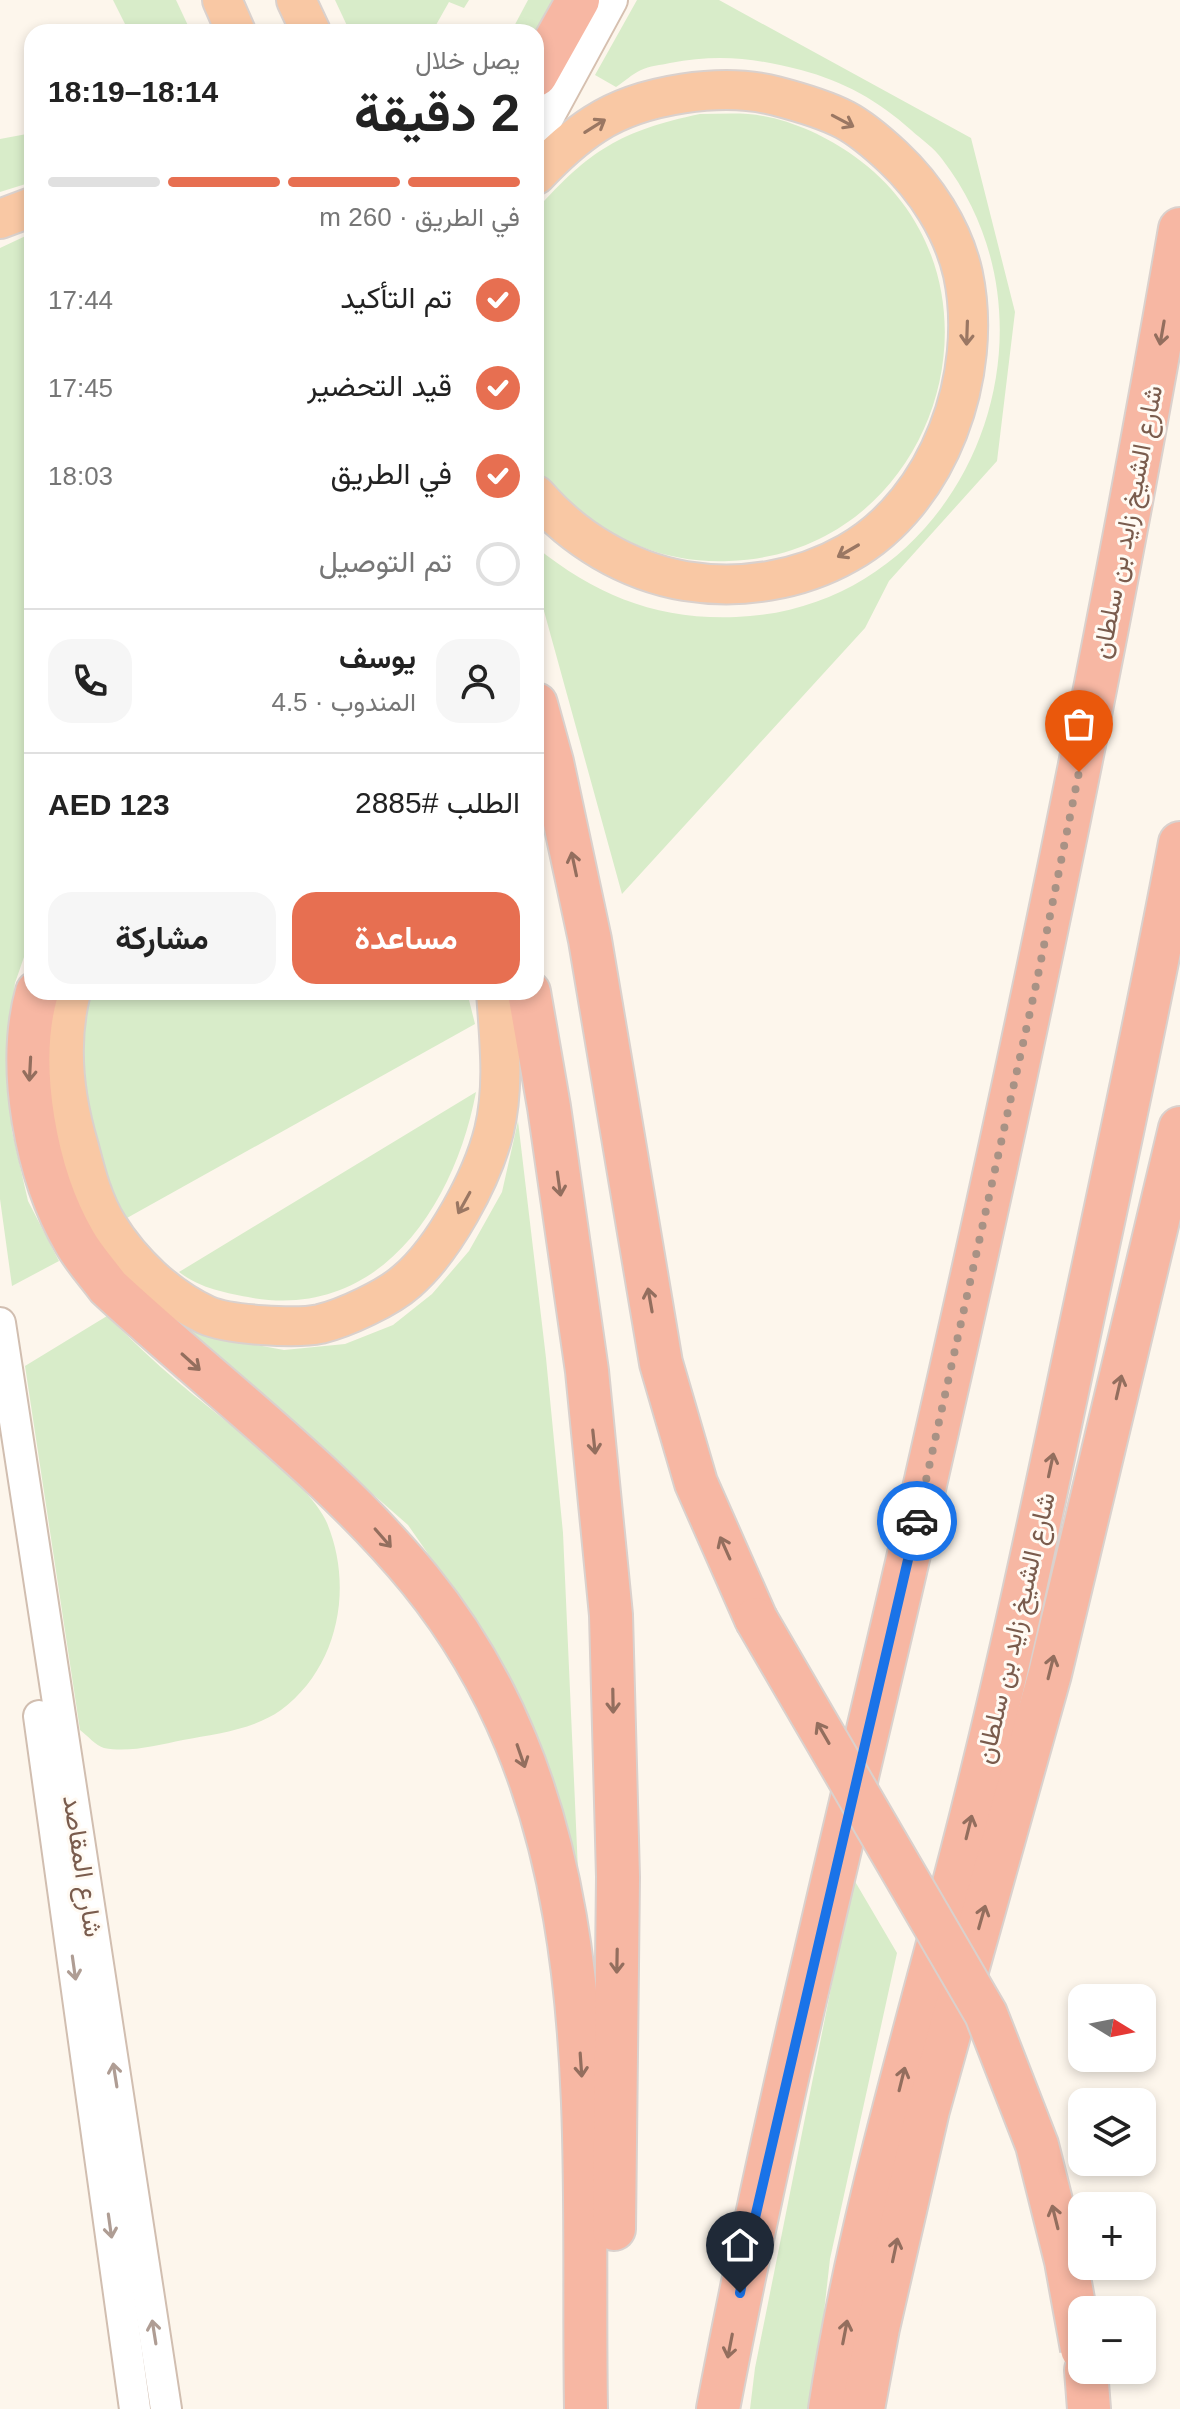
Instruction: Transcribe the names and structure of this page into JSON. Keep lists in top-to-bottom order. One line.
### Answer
{"streets":{"highway":["شارع الشيخ زايد بن سلطان"],"street":["شارع المقاصد"]},"north":"right","page":{"heading":["2 دقيقة","يصل خلال","18:14–18:19"],"panel":["يوسف","المندوب · 4.5","الطلب #2885","AED 123"],"bar":"في الطريق · 260 m","list":[["تم التأكيد","17:44"],["قيد التحضير","17:45"],["في الطريق","18:03"],"تم التوصيل"],"buttons":["مساعدة","مشاركة"],"map_buttons":["+","−"]}}
